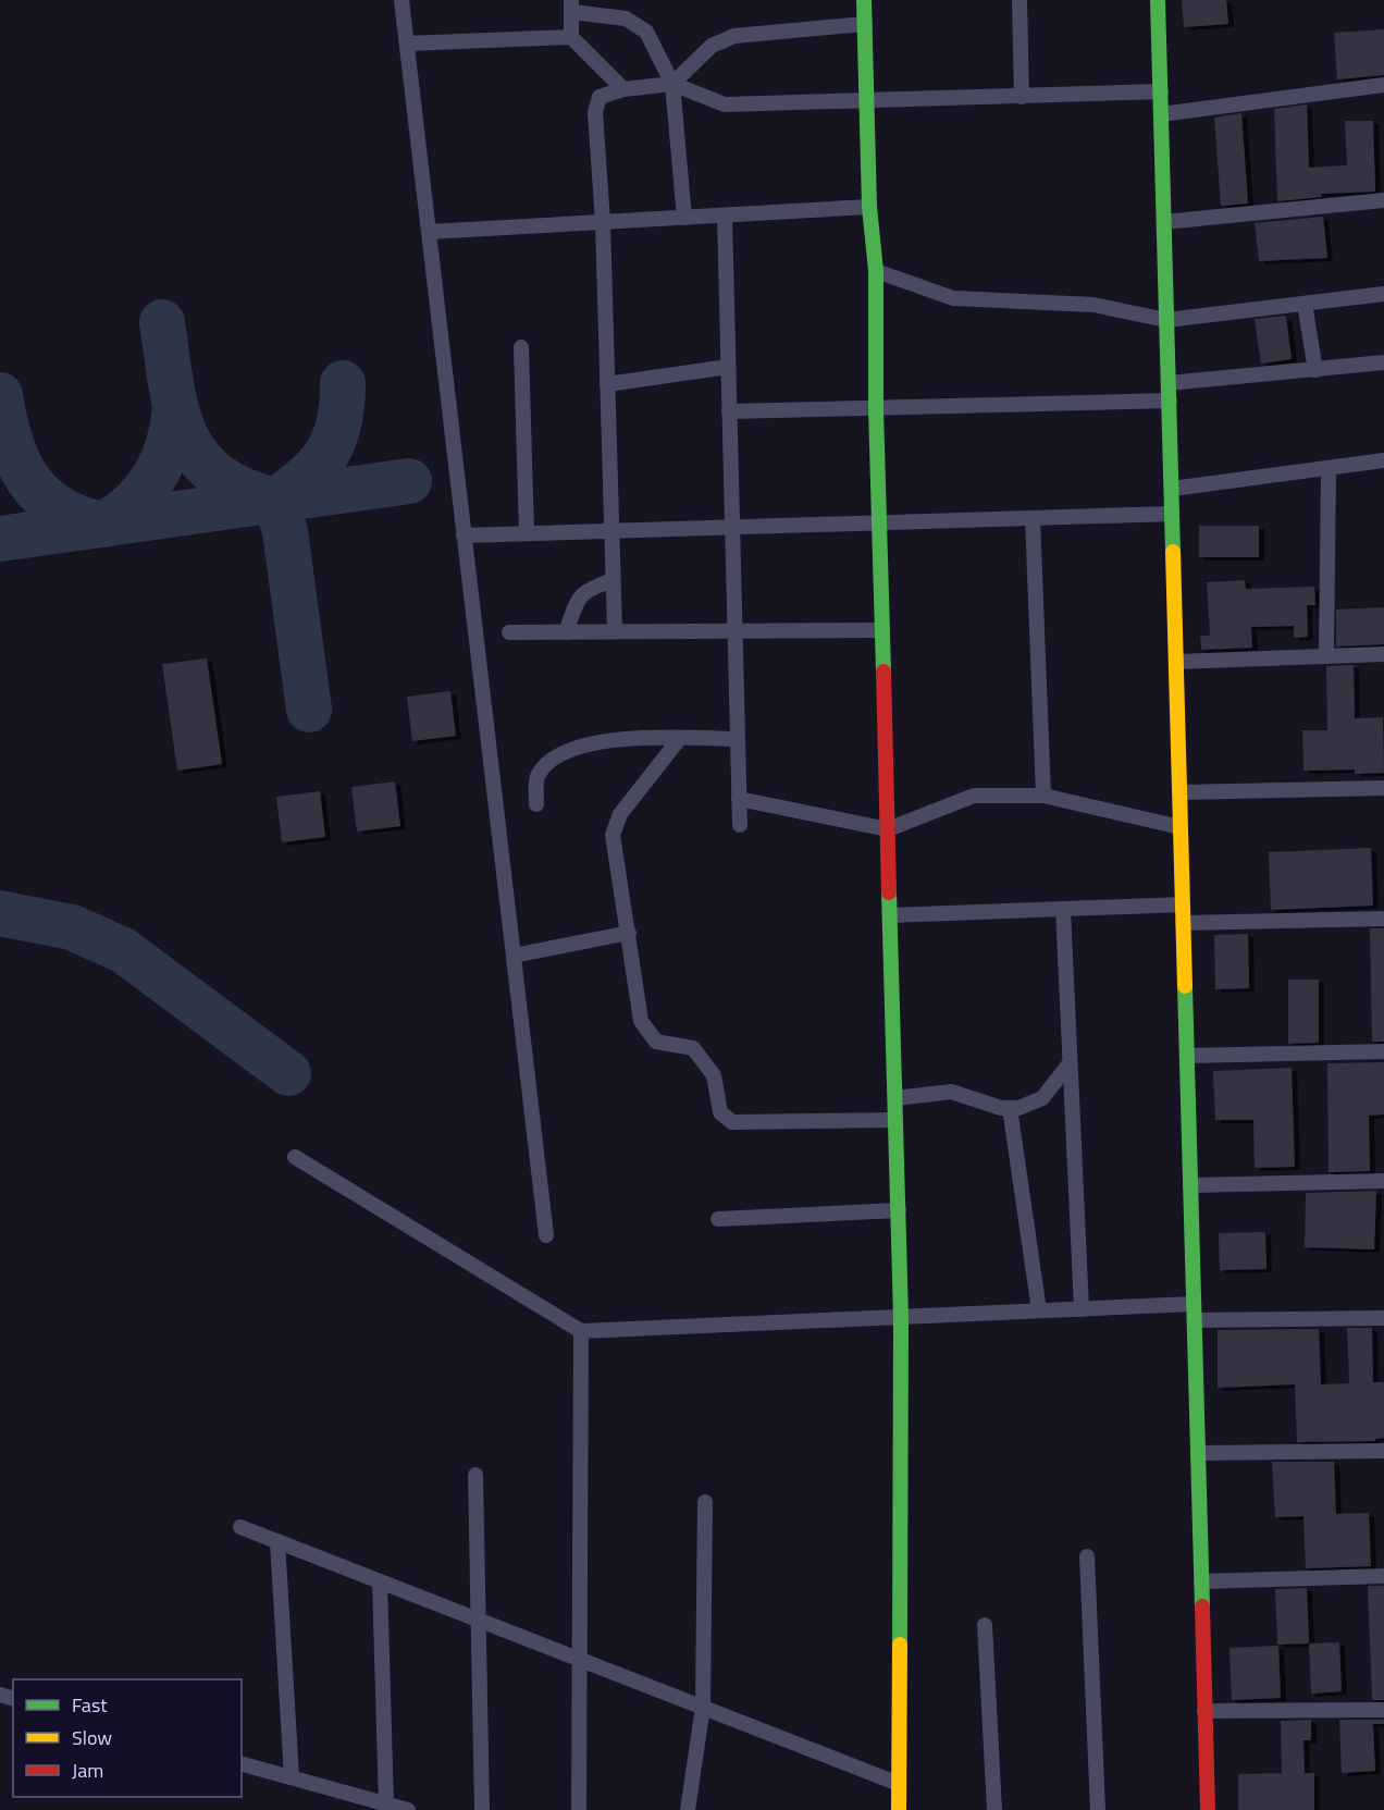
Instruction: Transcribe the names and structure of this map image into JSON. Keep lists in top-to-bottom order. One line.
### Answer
{"legend":["Fast","Slow","Jam"]}
